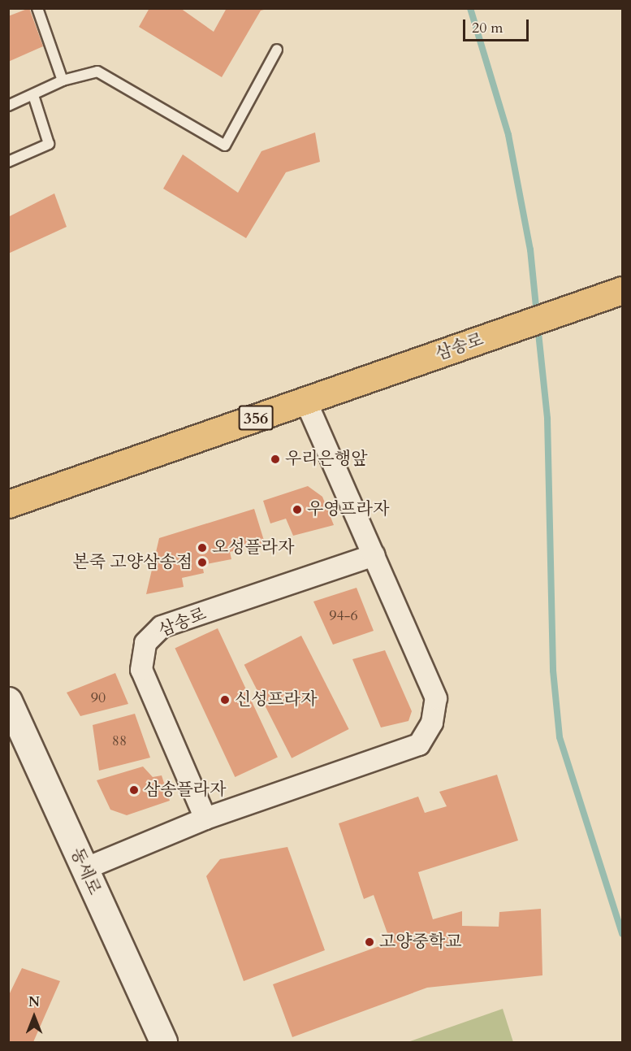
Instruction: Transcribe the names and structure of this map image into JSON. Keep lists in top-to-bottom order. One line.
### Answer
{"streets":{"main road":["삼송로","356","동세로"]},"places":["우리은행앞","우영프라자","오성플라자","본죽 고양삼송점","신성프라자","삼송플라자","고양중학교"],"house_numbers":["94-6","90","88"],"scale_bar":"20 m","north":"top"}
